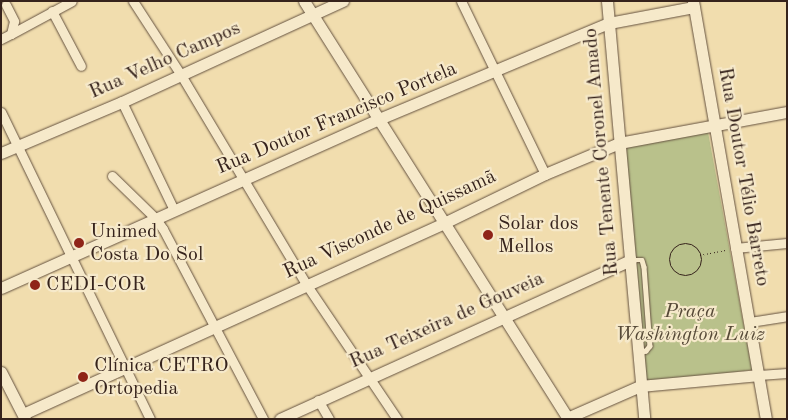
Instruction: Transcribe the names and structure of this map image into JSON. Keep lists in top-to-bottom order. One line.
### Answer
{"streets":{"street":["Rua Velho Campos","Rua Doutor Francisco Portela","Rua Tenente Coronel Amado","Rua Doutor Télio Barreto","Rua Visconde de Quissamã","Rua Teixeira de Gouveia"]},"crossings":[["Rua Doutor Francisco Portela","Rua Tenente Coronel Amado"],["Rua Doutor Francisco Portela","Rua Doutor Télio Barreto"],["Rua Tenente Coronel Amado","Rua Visconde de Quissamã"],["Rua Tenente Coronel Amado","Rua Teixeira de Gouveia"],["Rua Doutor Télio Barreto","Rua Visconde de Quissamã"]],"parks":["Praça Washington Luiz"],"places":["Solar dos Mellos","Unimed Costa Do Sol","CEDI-COR","Clínica CETRO Ortopedia"]}
